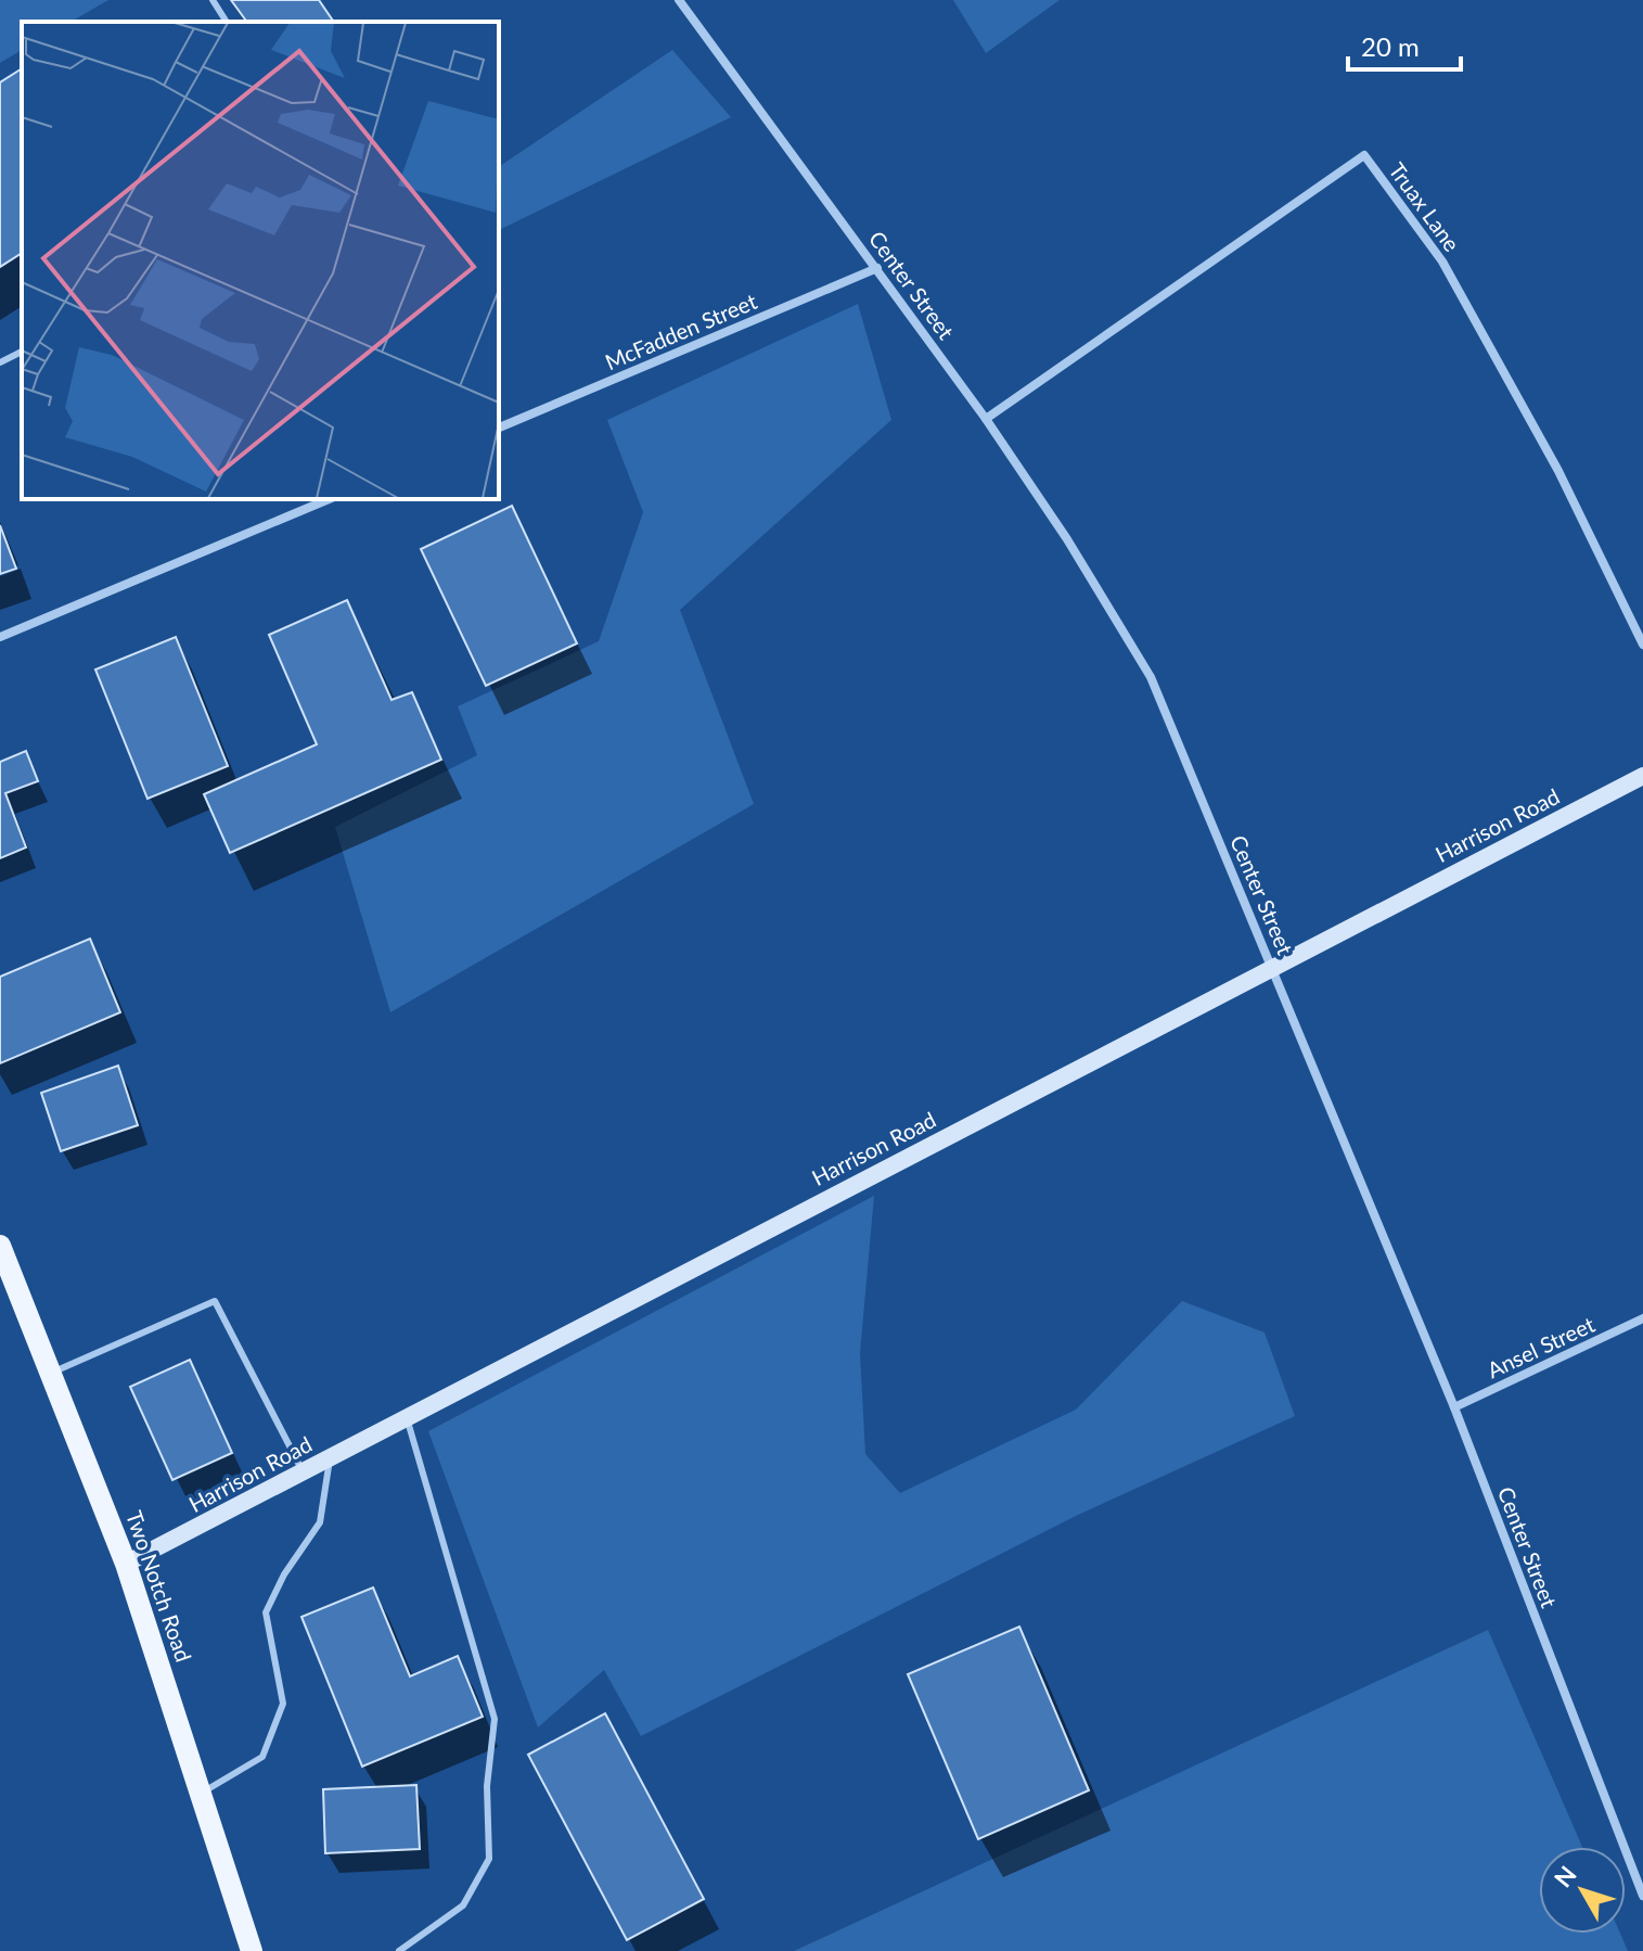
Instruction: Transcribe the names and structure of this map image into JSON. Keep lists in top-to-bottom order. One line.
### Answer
{"streets":{"main road":["Two Notch Road"],"street":["Truax Lane","Center Street","McFadden Street","Harrison Road","Ansel Street"]},"crossings":[["Truax Lane","Center Street"],["Center Street","McFadden Street"],["Center Street","Harrison Road"],["Center Street","Ansel Street"],["Harrison Road","Two Notch Road"]],"scale_bar":"20 m","north":"top left"}
